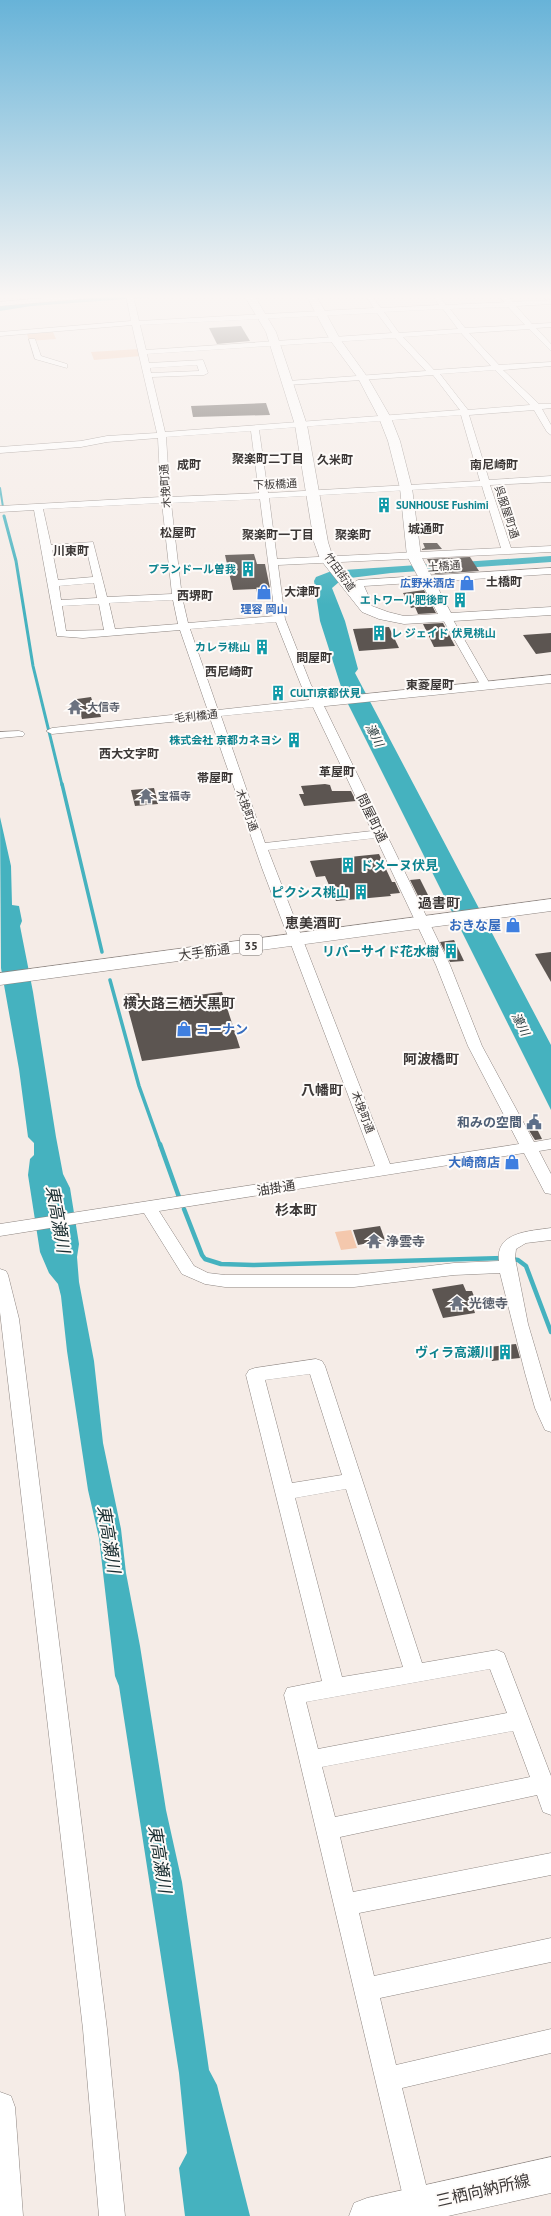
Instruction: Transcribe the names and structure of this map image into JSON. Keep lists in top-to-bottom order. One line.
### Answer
{"streets":{"main road":["竹田街道","35","大手筋通","三栖向納所線"],"street":["下板橋通","木挽町通","呉服屋町通","土橋通","毛利橋通","問屋町通","油掛通"]},"crossings":[["下板橋通","木挽町通"],["下板橋通","呉服屋町通"],["下板橋通","竹田街道"],["下板橋通","問屋町通"],["木挽町通","毛利橋通"],["木挽町通","大手筋通"],["木挽町通","油掛通"],["土橋通","竹田街道"],["毛利橋通","問屋町通"],["問屋町通","大手筋通"],["問屋町通","油掛通"]],"districts":["聚楽町二丁目","久米町","成町","南尼崎町","城通町","松屋町","聚楽町一丁目","聚楽町","川東町","土橋町","大津町","西堺町","問屋町","西尼崎町","東菱屋町","西大文字町","革屋町","帯屋町","過書町","恵美酒町","横大路三栖大黒町","阿波橋町","八幡町","杉本町"],"water":["濠川","東高瀬川"],"places":{"building":["SUNHOUSE Fushimi","プランドール曽我","エトワール肥後町","レ ジェイド 伏見桃山","カレラ桃山","CULTI京都伏見","株式会社 京都カネヨシ","ドメーヌ伏見","ピクシス桃山","リバーサイド花水樹","ヴィラ高瀬川"],"shop":["広野米酒店","理容 岡山","おきな屋","コーナン","大崎商店"],"temple":["大信寺","宝福寺","浄雲寺","光徳寺"],"public building":["和みの空間"]}}
